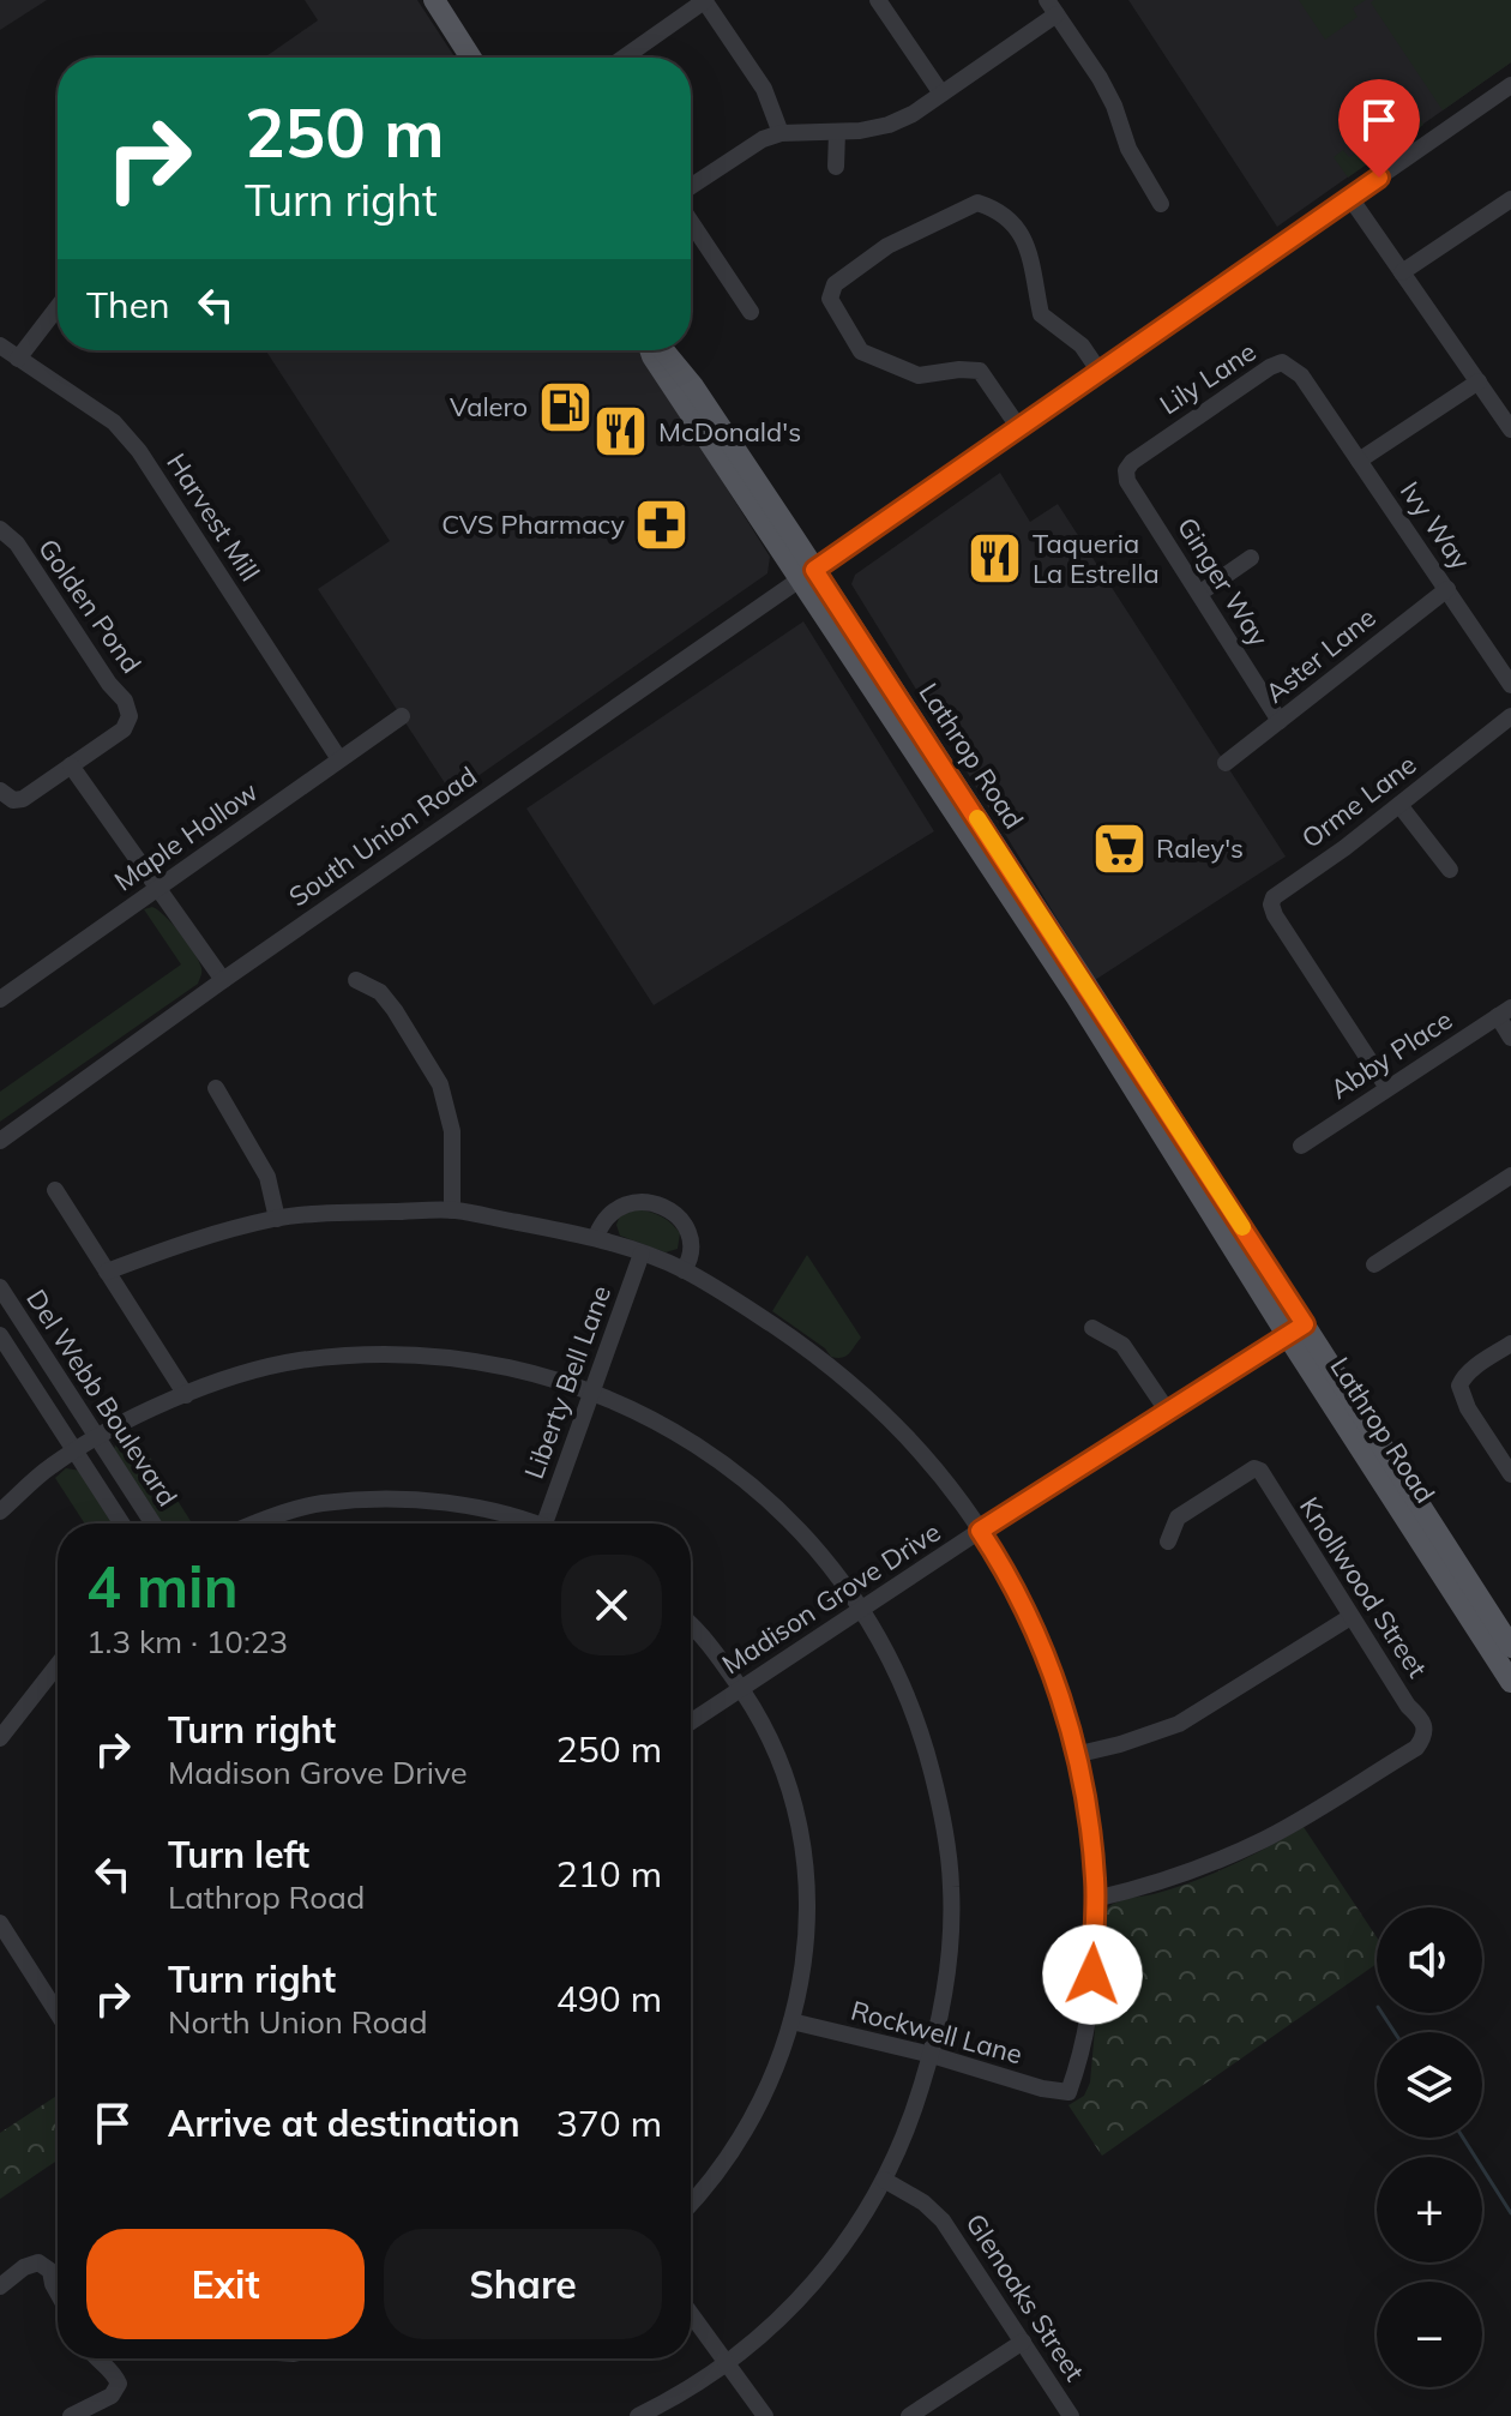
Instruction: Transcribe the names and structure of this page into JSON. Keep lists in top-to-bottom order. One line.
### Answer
{"streets":{"main road":["Lathrop Road"],"street":["Lily Lane","Harvest Mill","Ivy Way","Ginger Way","Golden Pond","Aster Lane","Orme Lane","Maple Hollow","South Union Road","Abby Place","Liberty Bell Lane","Del Webb Boulevard","Knollwood Street","Madison Grove Drive","Rockwell Lane","Glenoaks Street"]},"crossings":[["Lily Lane","Ivy Way"],["Lily Lane","Ginger Way"],["Harvest Mill","Maple Hollow"],["Ivy Way","Aster Lane"],["Ginger Way","Aster Lane"],["Lathrop Road","South Union Road"],["Lathrop Road","Madison Grove Drive"],["Orme Lane","Abby Place"],["Knollwood Street","Rockwell Lane"]],"places":{"fuel station":["Valero"],"restaurant":["McDonald's","Taqueria La Estrella"],"pharmacy":["CVS Pharmacy"],"supermarket":["Raley's"]},"page":{"turn":["250 m","Turn right"],"then":"Then","heading":["4 min","1.3 km · 10:23"],"list":[{"name":"Turn right","note":"Madison Grove Drive","value":"250 m"},{"name":"Turn left","note":"Lathrop Road","value":"210 m"},{"name":"Turn right","note":"North Union Road","value":"490 m"},{"name":"Arrive at destination","value":"370 m"}],"map_buttons":["+","−"],"buttons":["Exit","Share"]}}
